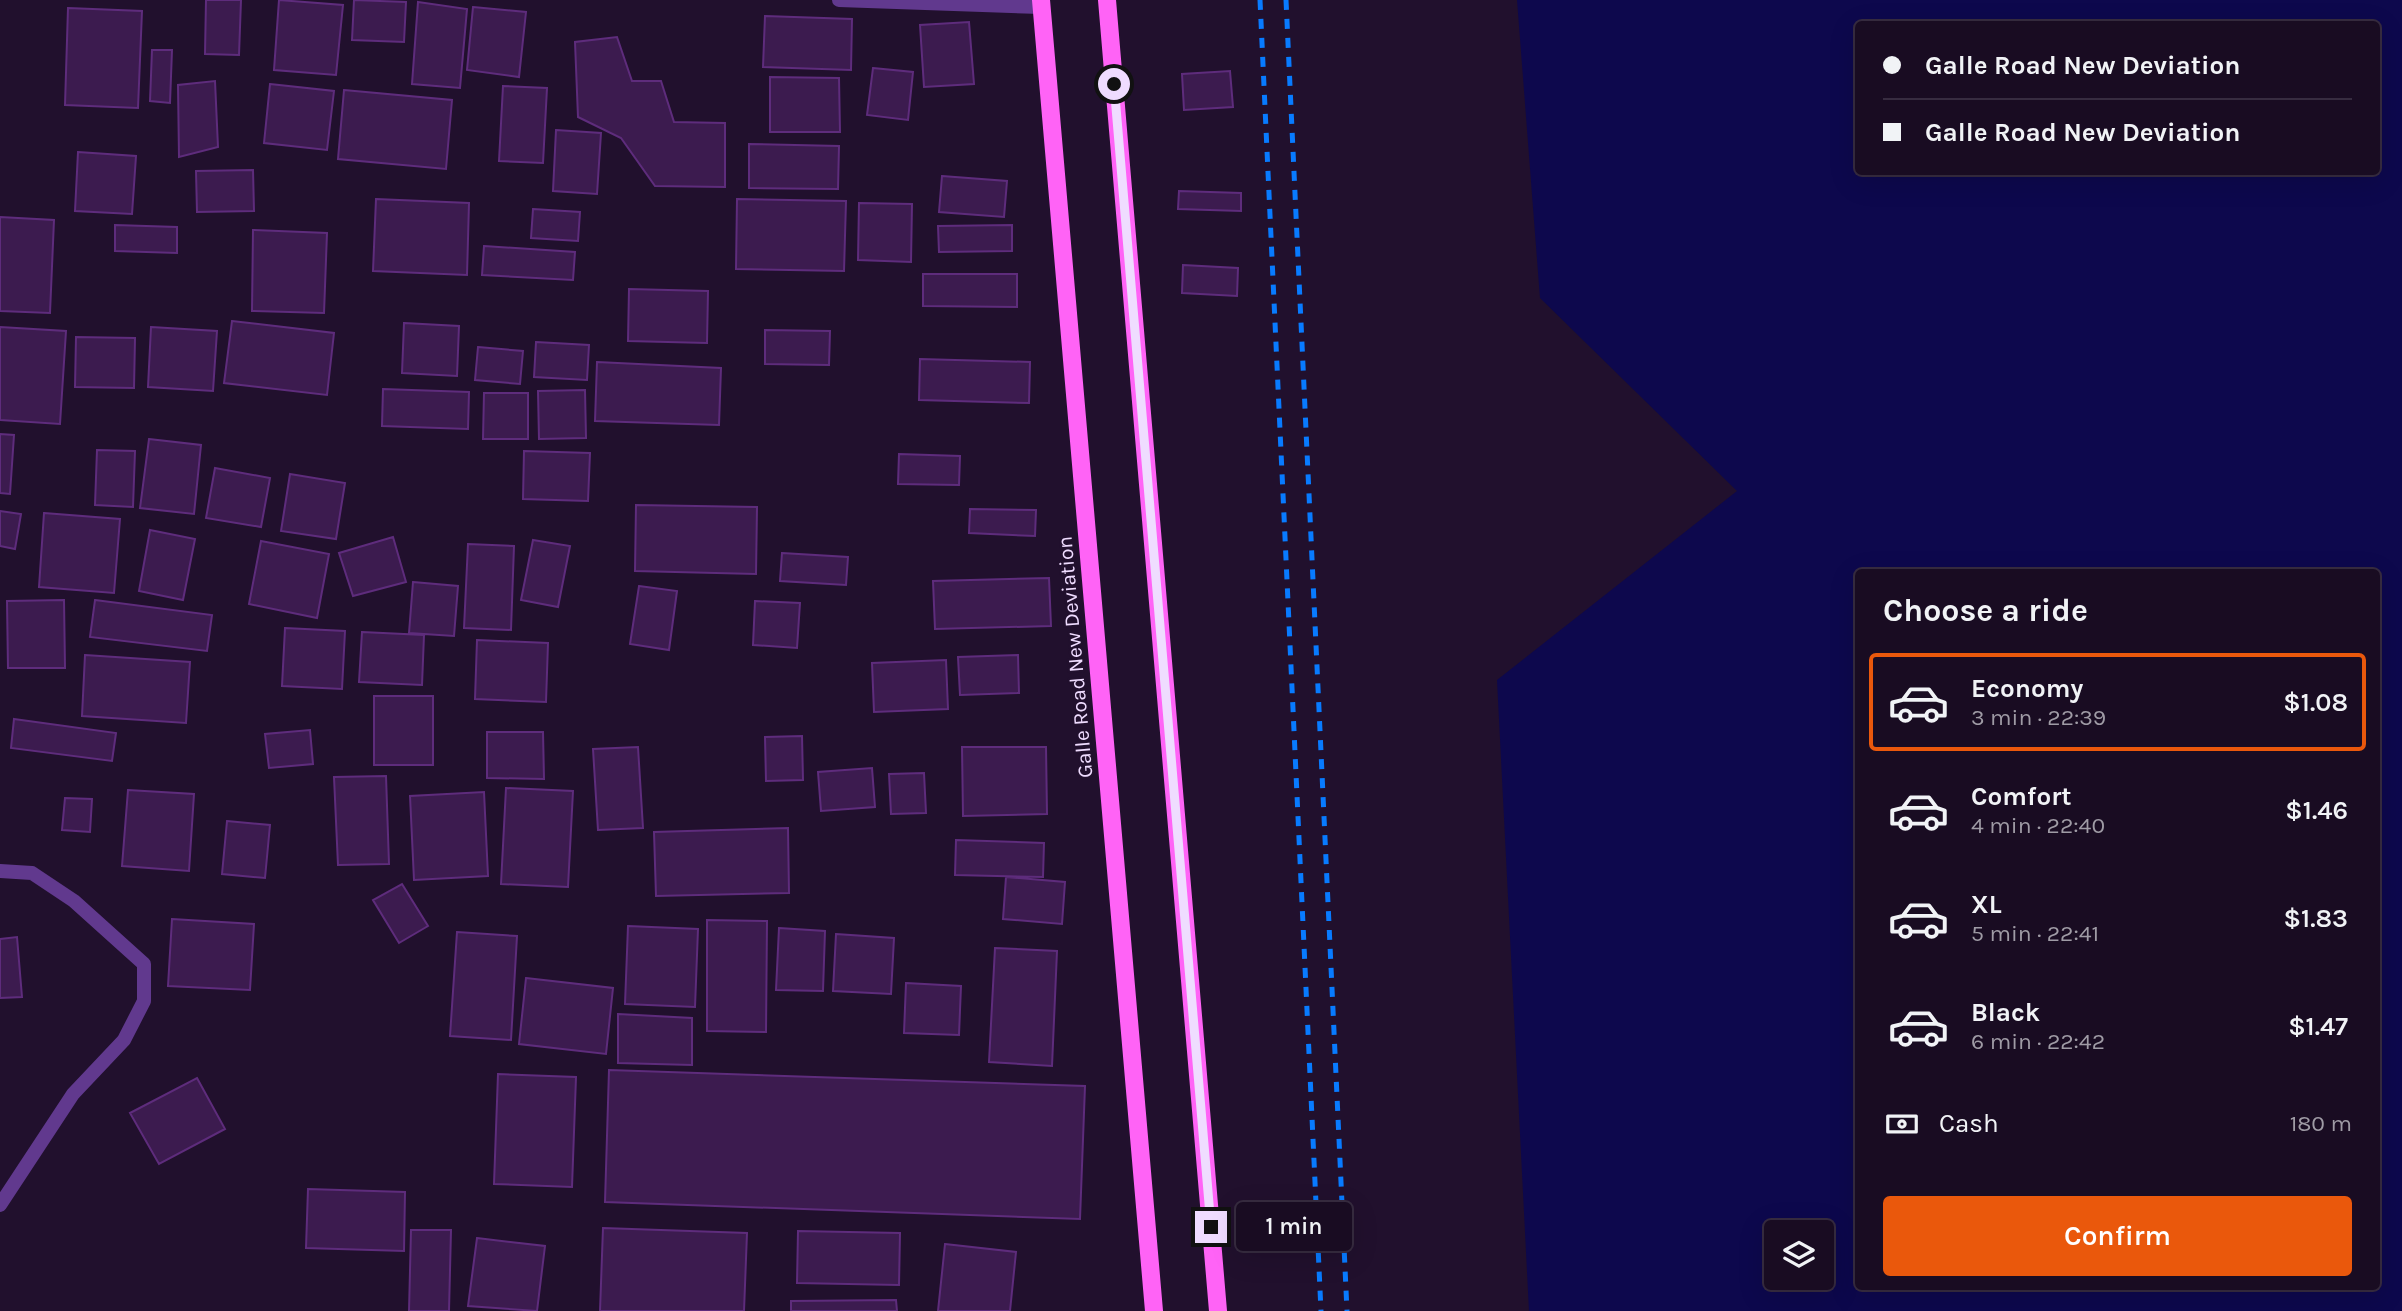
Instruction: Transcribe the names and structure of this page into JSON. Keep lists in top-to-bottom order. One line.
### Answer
{"streets":{"main road":["Galle Road New Deviation"]},"page":{"banner":["Galle Road New Deviation","Galle Road New Deviation"],"heading":"Choose a ride","list":[{"name":"Economy","note":"3 min · 22:39","value":"$1.08"},{"name":"Comfort","note":"4 min · 22:40","value":"$1.46"},{"name":"XL","note":"5 min · 22:41","value":"$1.83"},{"name":"Black","note":"6 min · 22:42","value":"$1.47"}],"pay":["Cash","180 m"],"buttons":"Confirm","bubble":"1 min"}}
